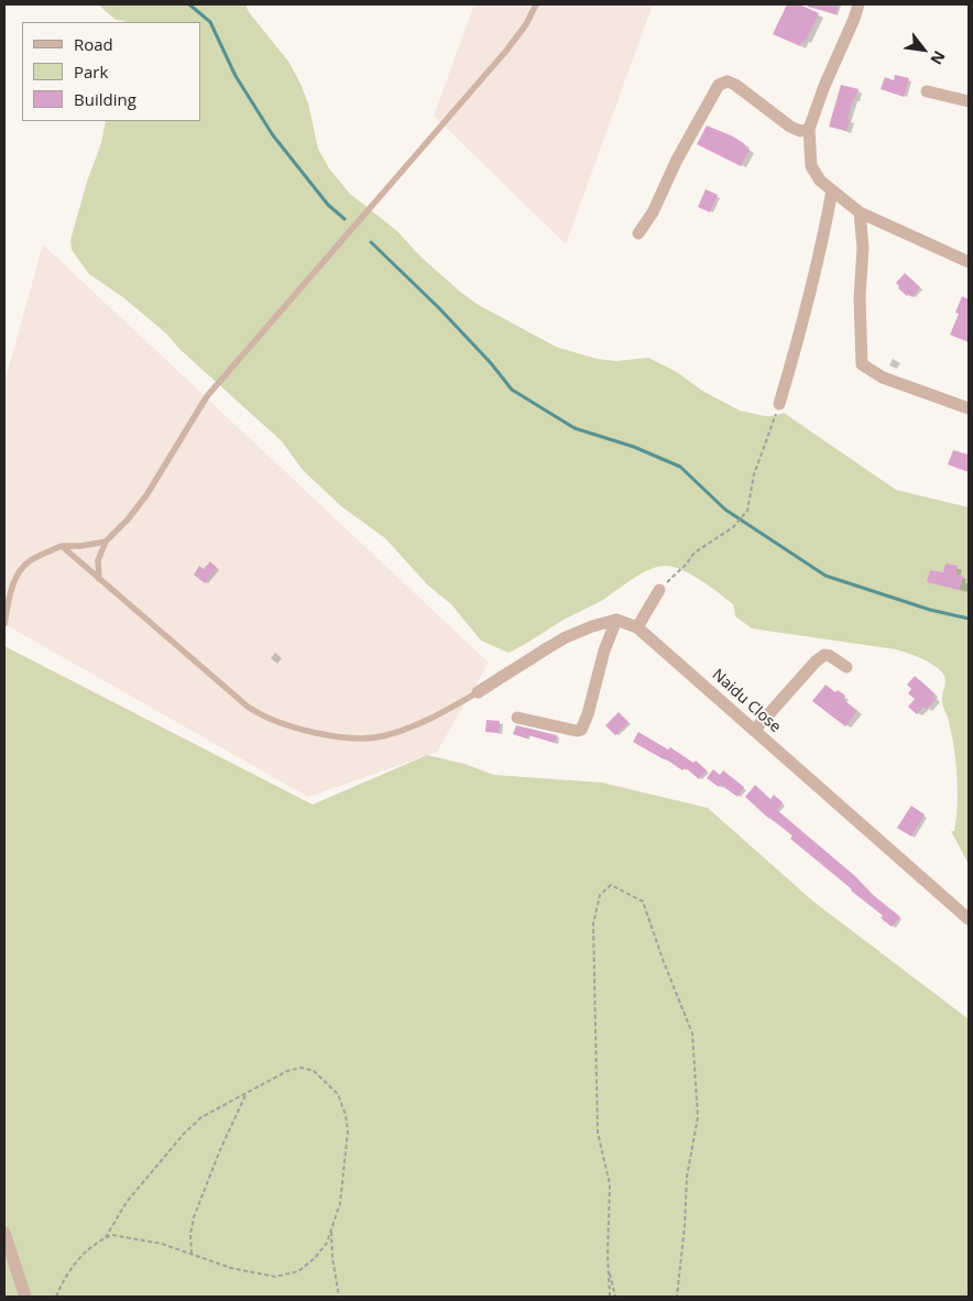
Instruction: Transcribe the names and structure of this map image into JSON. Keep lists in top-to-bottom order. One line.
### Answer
{"streets":{"street":["Naidu Close"]},"legend":["Road","Park","Building"],"north":"bottom right"}
